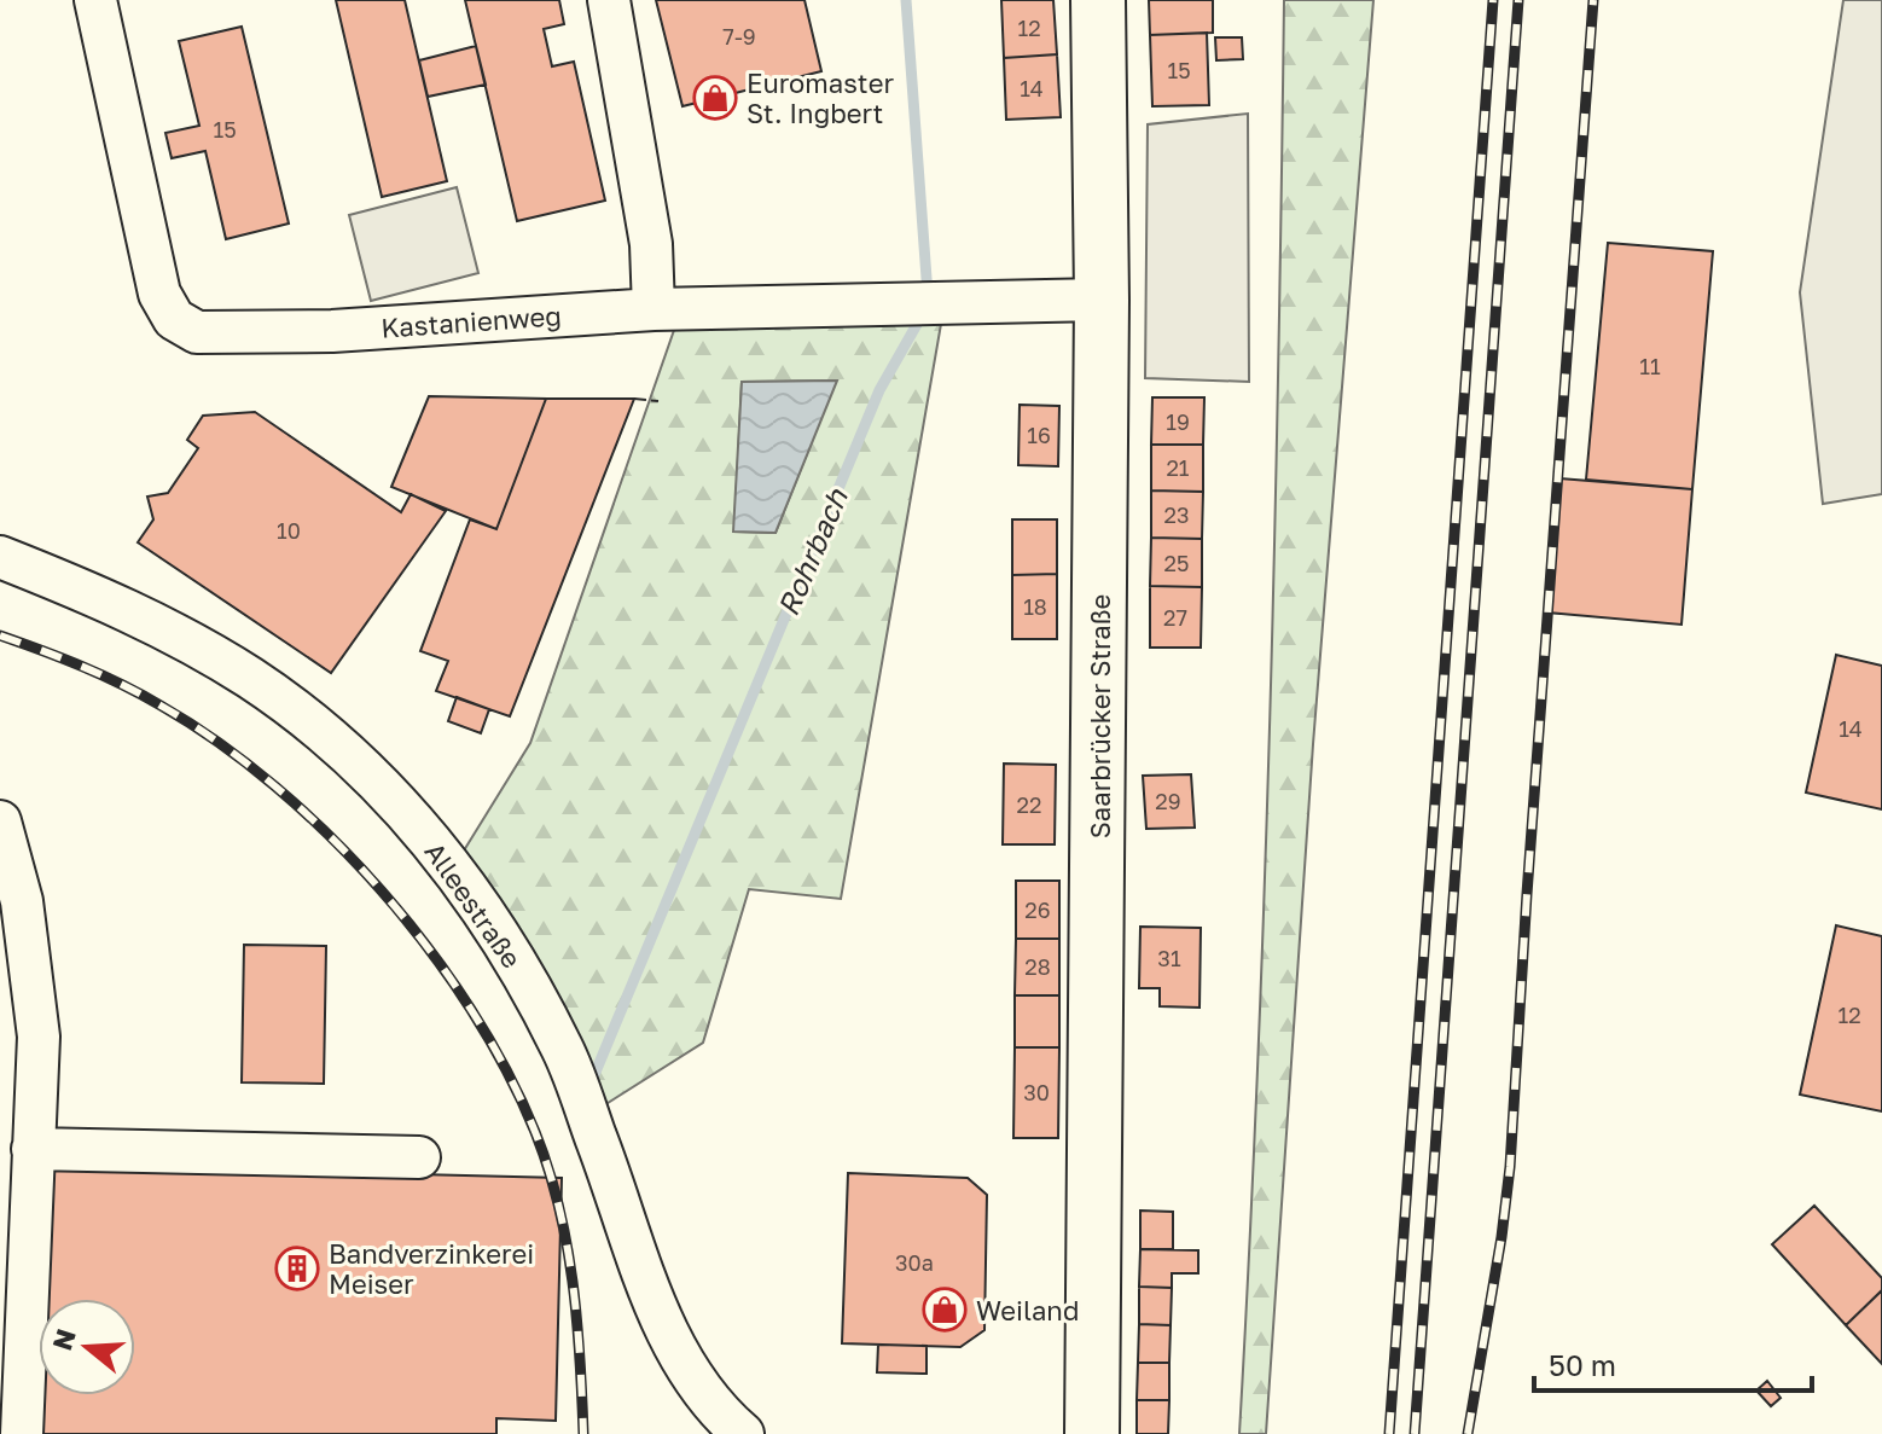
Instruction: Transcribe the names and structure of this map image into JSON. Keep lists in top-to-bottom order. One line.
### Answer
{"streets":{"main road":["Saarbrücker Straße"],"street":["Kastanienweg","Alleestraße"]},"crossings":[["Kastanienweg","Saarbrücker Straße"]],"water":["Rohrbach"],"places":{"shop":["Euromaster St. Ingbert","Weiland"],"building":["Bandverzinkerei Meiser"]},"house_numbers":["12","7-9","15","14","15","11","19","16","21","23","10","25","18","27","14","29","22","26","31","28","12","30","30a"],"scale_bar":"50 m","north":"left"}
